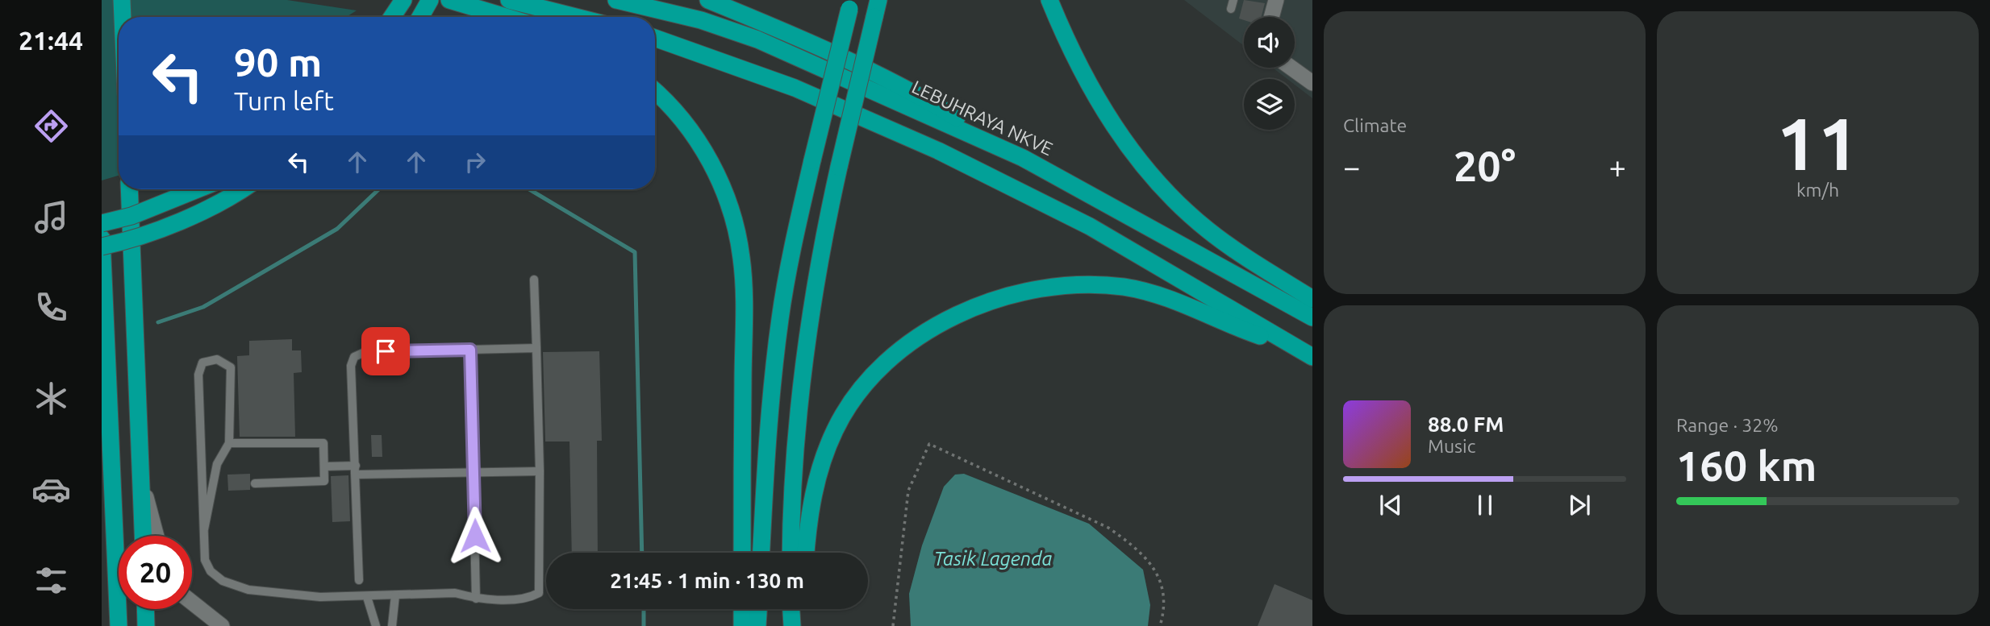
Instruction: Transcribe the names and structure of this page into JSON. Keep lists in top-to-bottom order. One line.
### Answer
{"streets":{"highway":["LEBUHRAYA NKVE"]},"water":["Tasik Lagenda"],"page":{"tabs":"21:44","tile":["Climate",["11","km/h"],["Range · 32%","160 km"]],"turn":["90 m","Turn left"],"heat":["−","20°","+"],"song":["88.0 FM","Music"],"limit":"20","trip":"21:45 · 1 min · 130 m"}}
